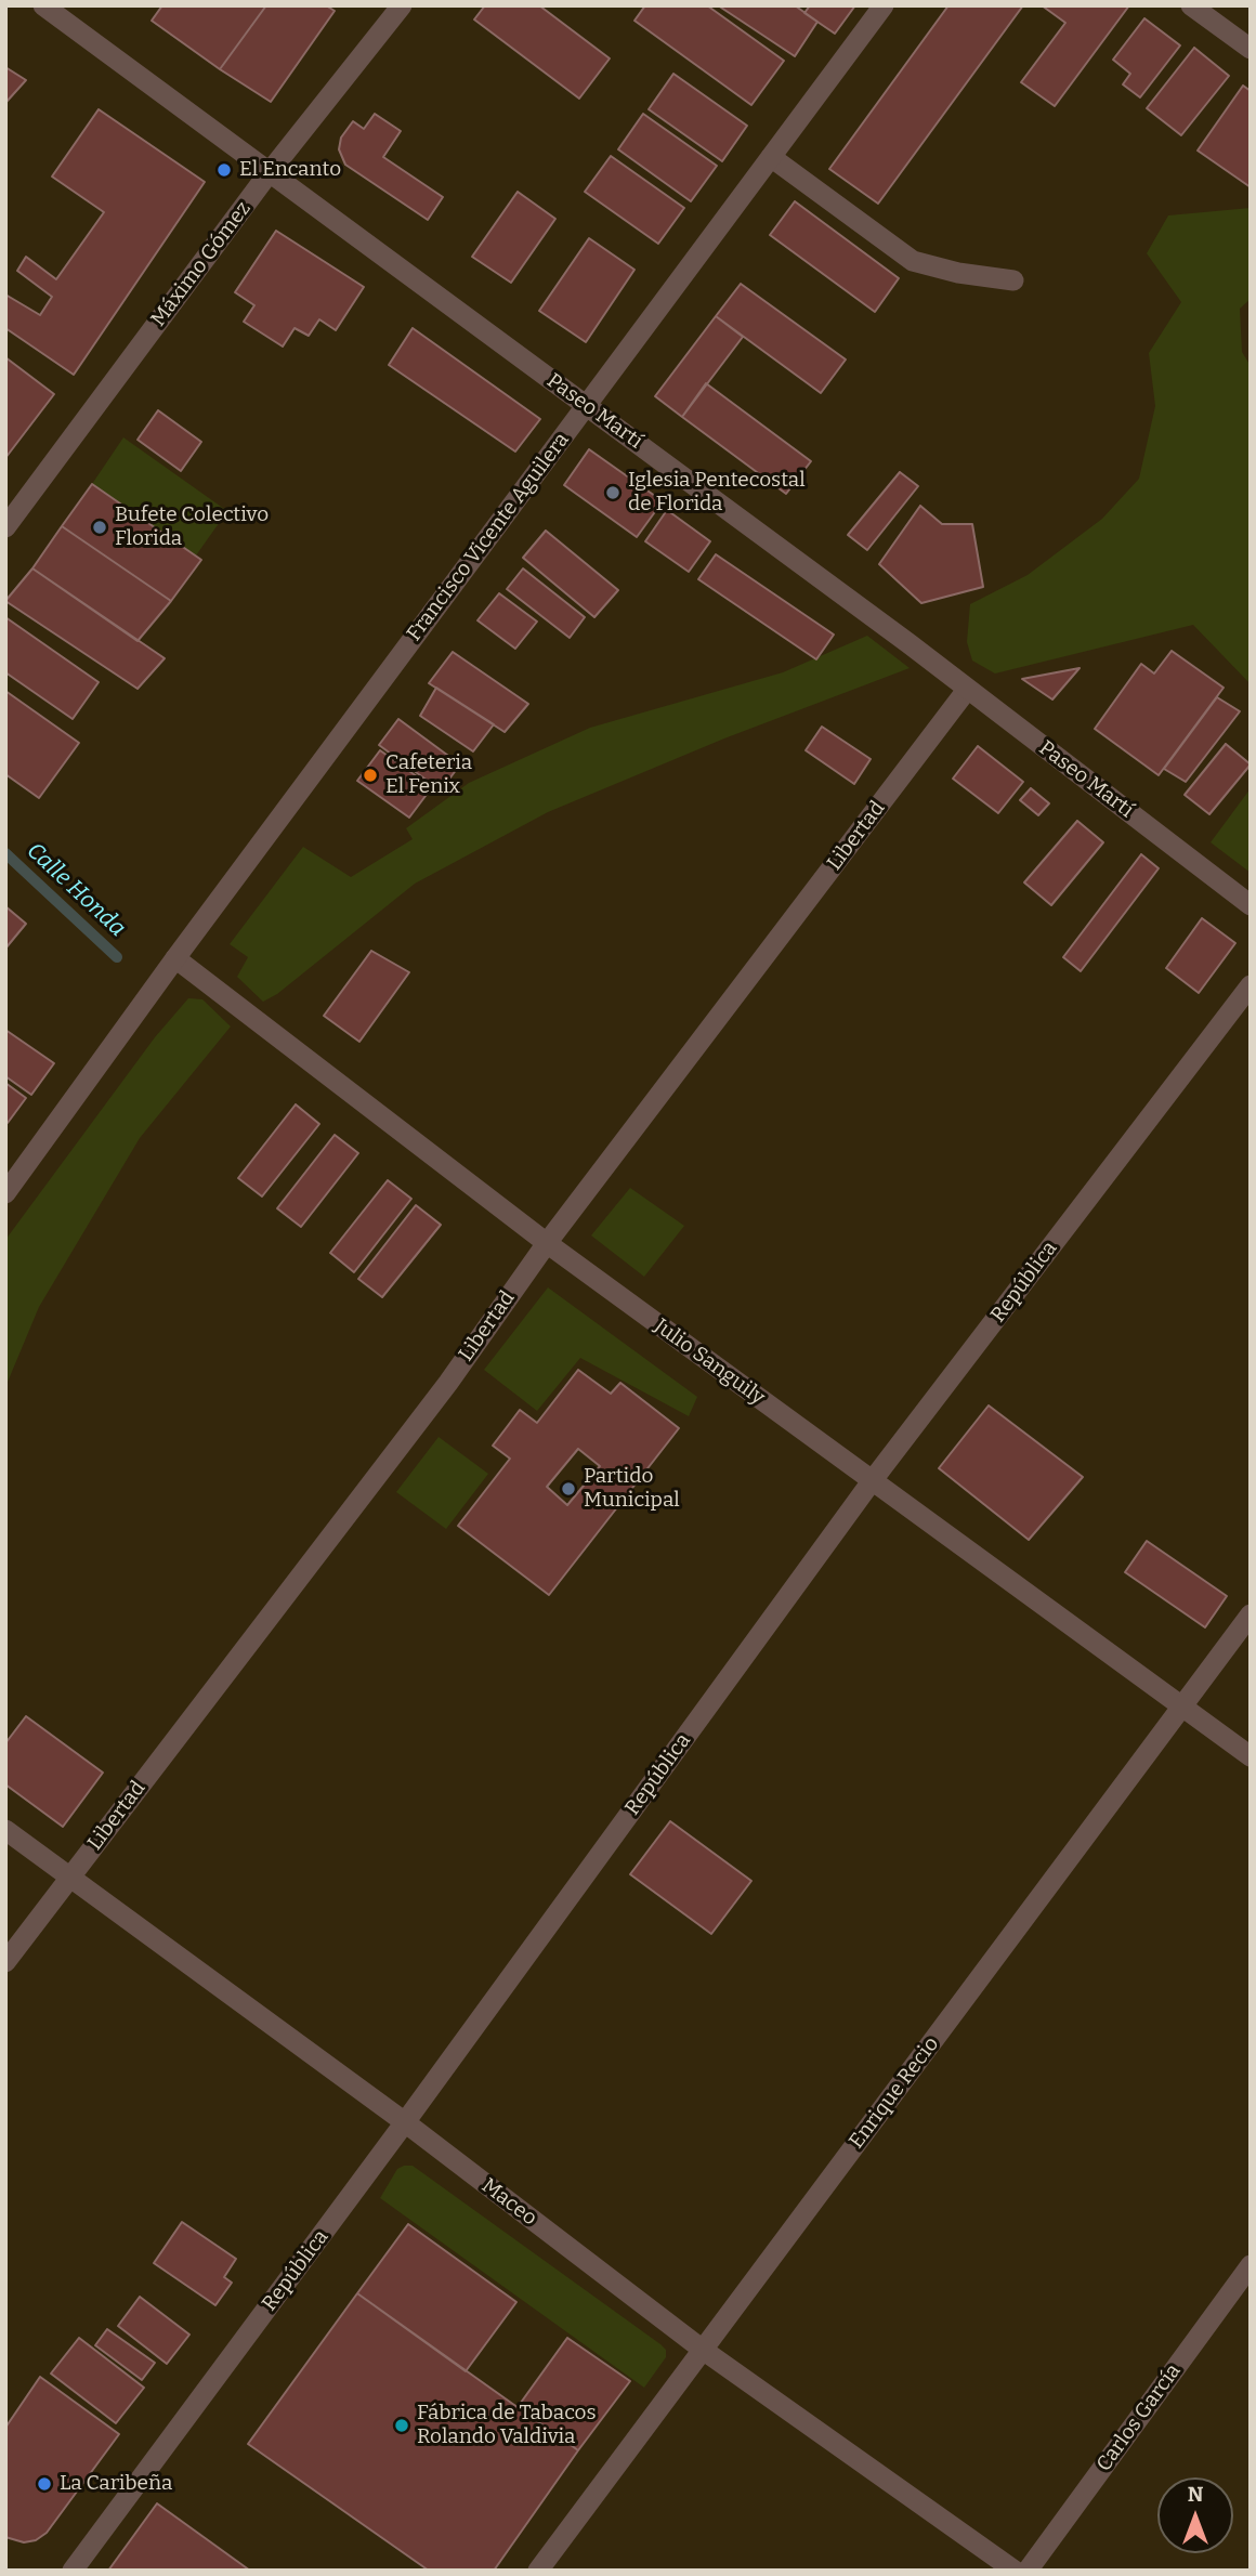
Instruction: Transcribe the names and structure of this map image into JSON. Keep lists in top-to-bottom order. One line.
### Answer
{"streets":{"street":["Máximo Gómez","Paseo Martí","Francisco Vicente Aguilera","Libertad","República","Julio Sanguily","Enrique Recio","Maceo","Carlos García"]},"crossings":[["Máximo Gómez","Paseo Martí"],["Paseo Martí","Francisco Vicente Aguilera"],["Paseo Martí","Libertad"],["Francisco Vicente Aguilera","Julio Sanguily"],["Libertad","Julio Sanguily"],["Libertad","Maceo"],["República","Julio Sanguily"],["República","Maceo"],["Julio Sanguily","Enrique Recio"],["Enrique Recio","Maceo"]],"water":["Calle Honda"],"places":["El Encanto","Iglesia Pentecostal de Florida","Bufete Colectivo Florida","Cafeteria El Fenix","Partido Municipal","Fábrica de Tabacos Rolando Valdivia","La Caribeña"],"north":"top"}
